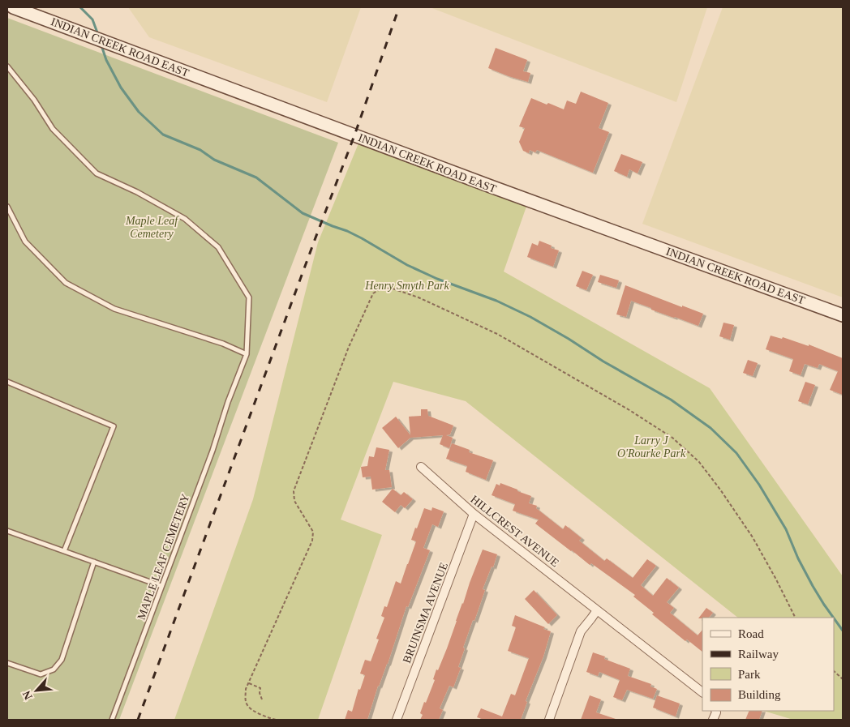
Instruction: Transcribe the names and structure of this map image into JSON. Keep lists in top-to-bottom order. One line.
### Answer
{"streets":{"main road":["INDIAN CREEK ROAD EAST"],"street":["HILLCREST AVENUE","BRUINSMA AVENUE"],"lane":["MAPLE LEAF CEMETERY"]},"crossings":[["HILLCREST AVENUE","BRUINSMA AVENUE"]],"parks":["Maple Leaf Cemetery","Henry Smyth Park","Larry J O'Rourke Park"],"legend":["Road","Railway","Park","Building"],"north":"bottom left"}
